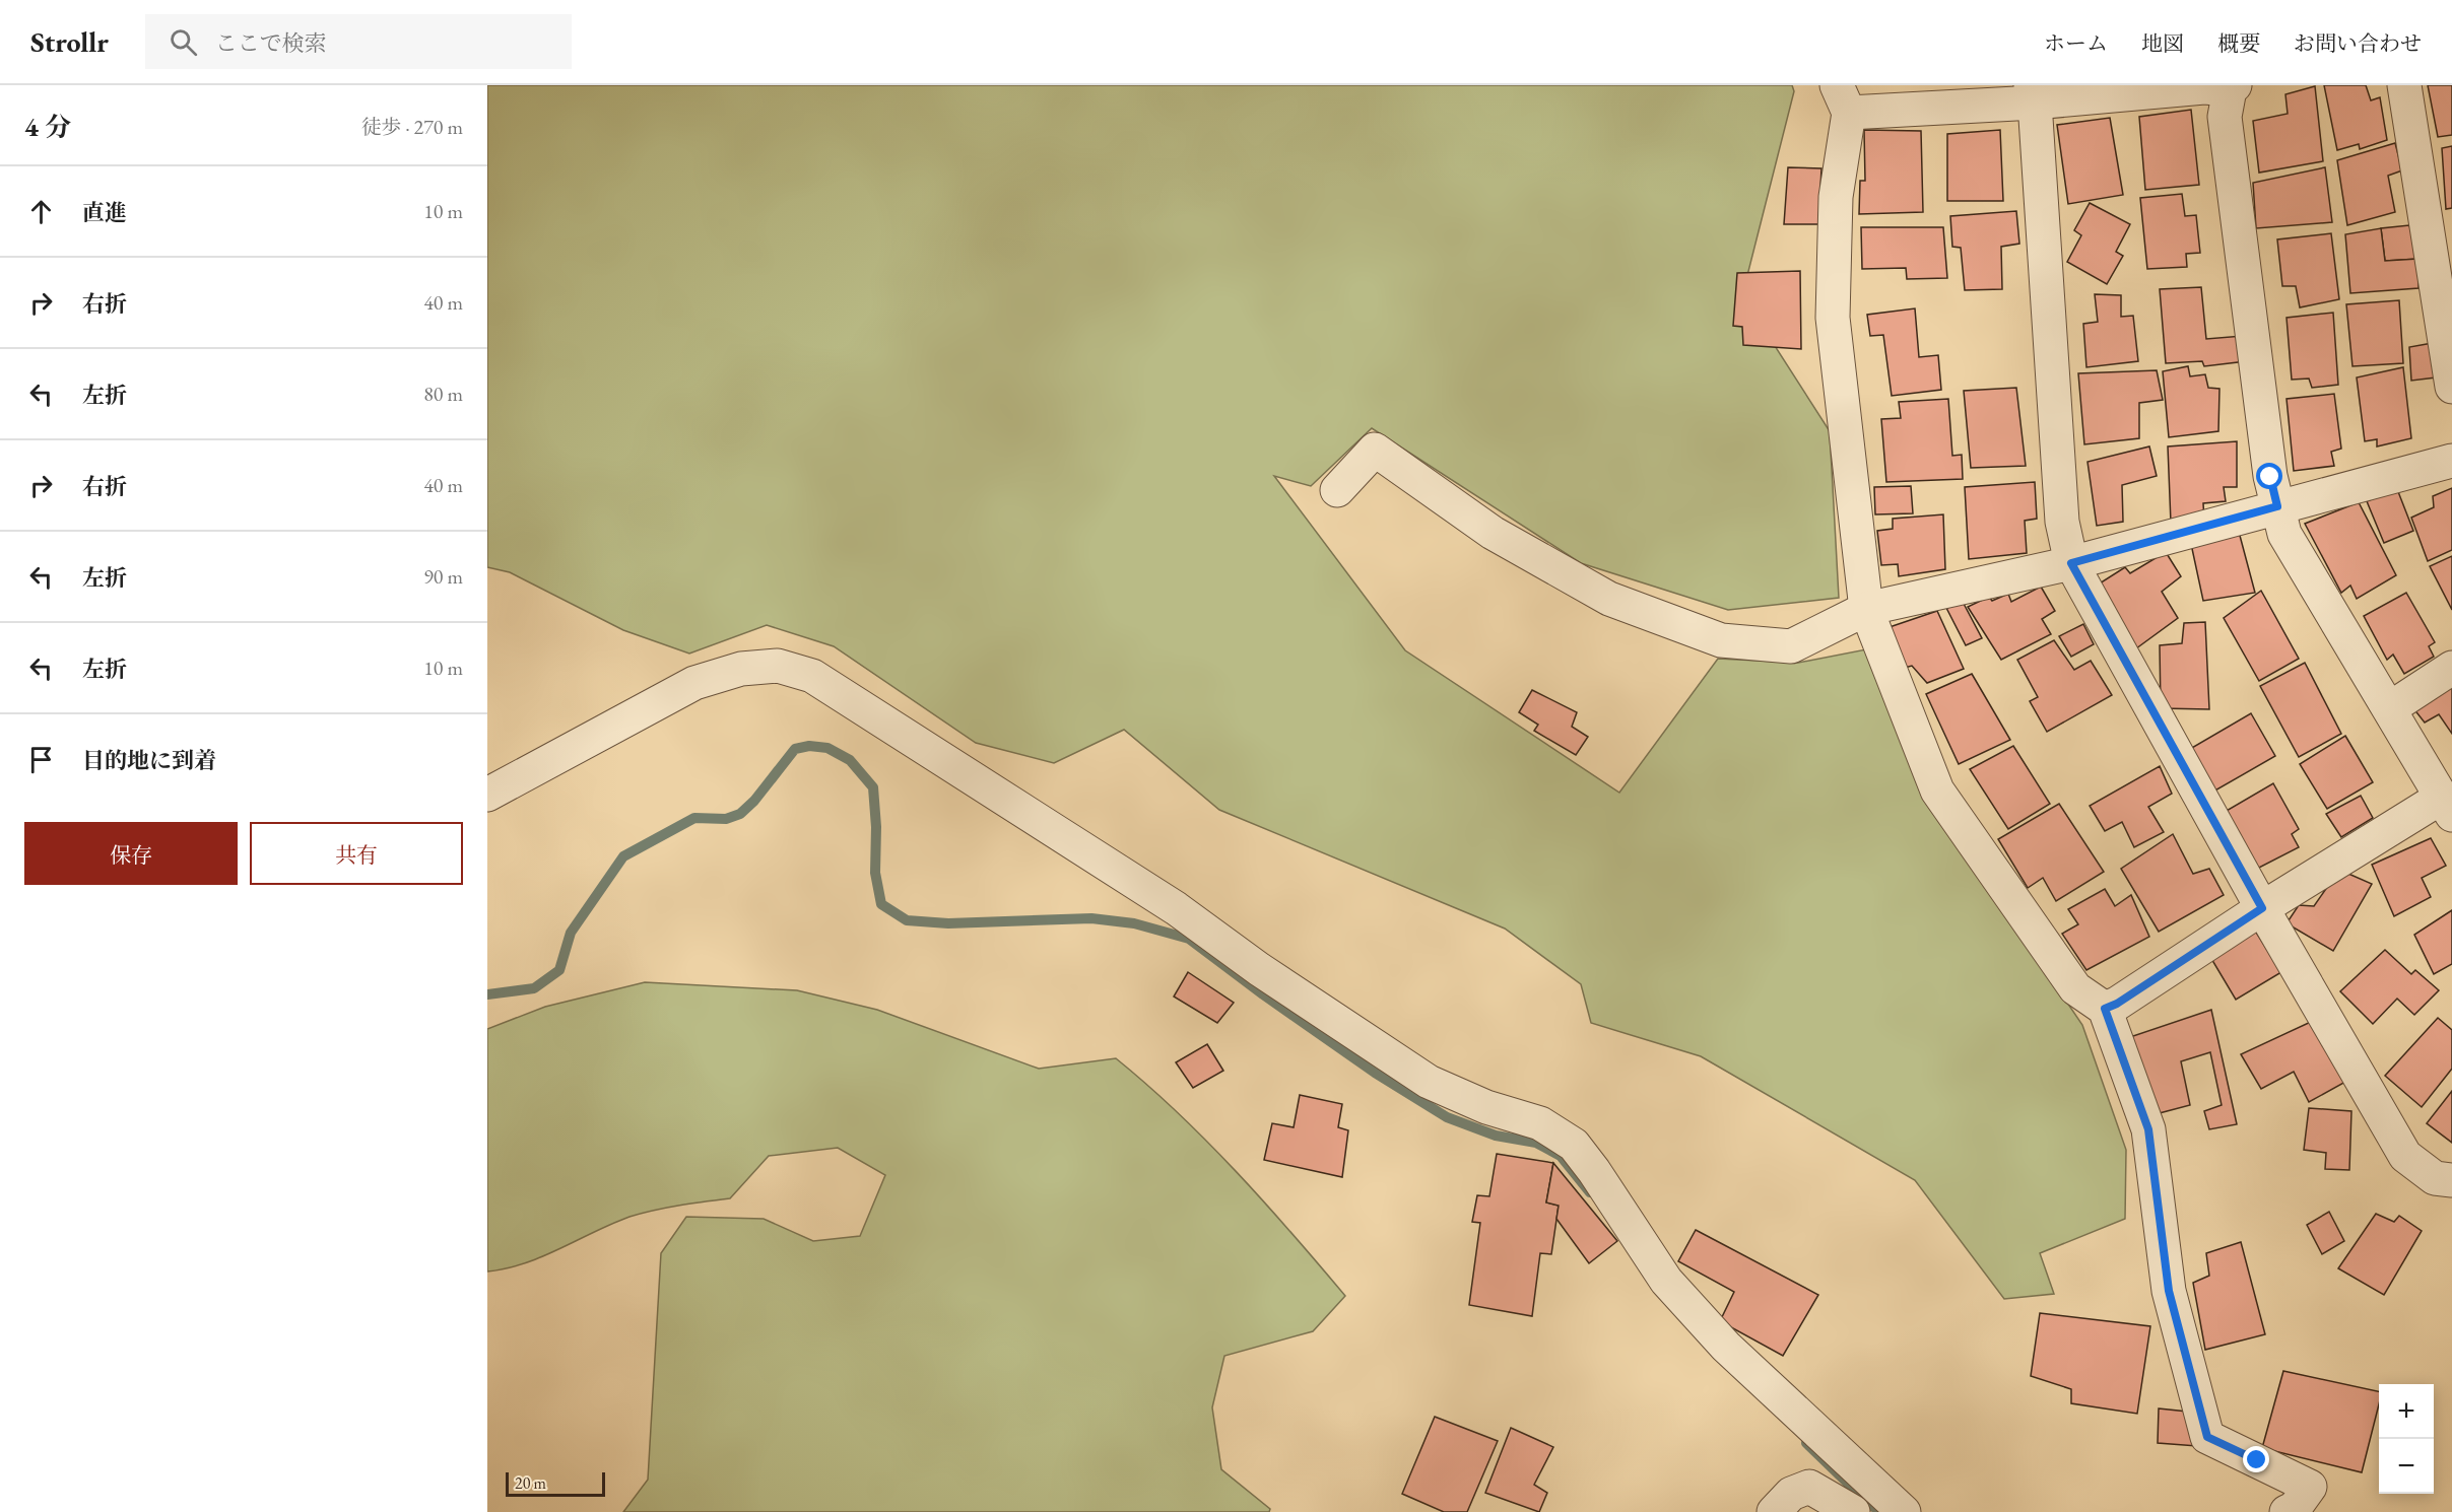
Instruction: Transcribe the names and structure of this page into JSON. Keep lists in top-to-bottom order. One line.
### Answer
{"scale_bar":"20 m","page":{"header":"Strollr","search":"ここで検索","nav":["ホーム","地図","概要","お問い合わせ"],"heading":["4 分","徒歩 · 270 m"],"list":[["直進","10 m"],["右折","40 m"],["左折","80 m"],["右折","40 m"],["左折","90 m"],["左折","10 m"],"目的地に到着"],"buttons":["保存","共有"],"map_buttons":["+","−"],"scale":"20 m"}}
